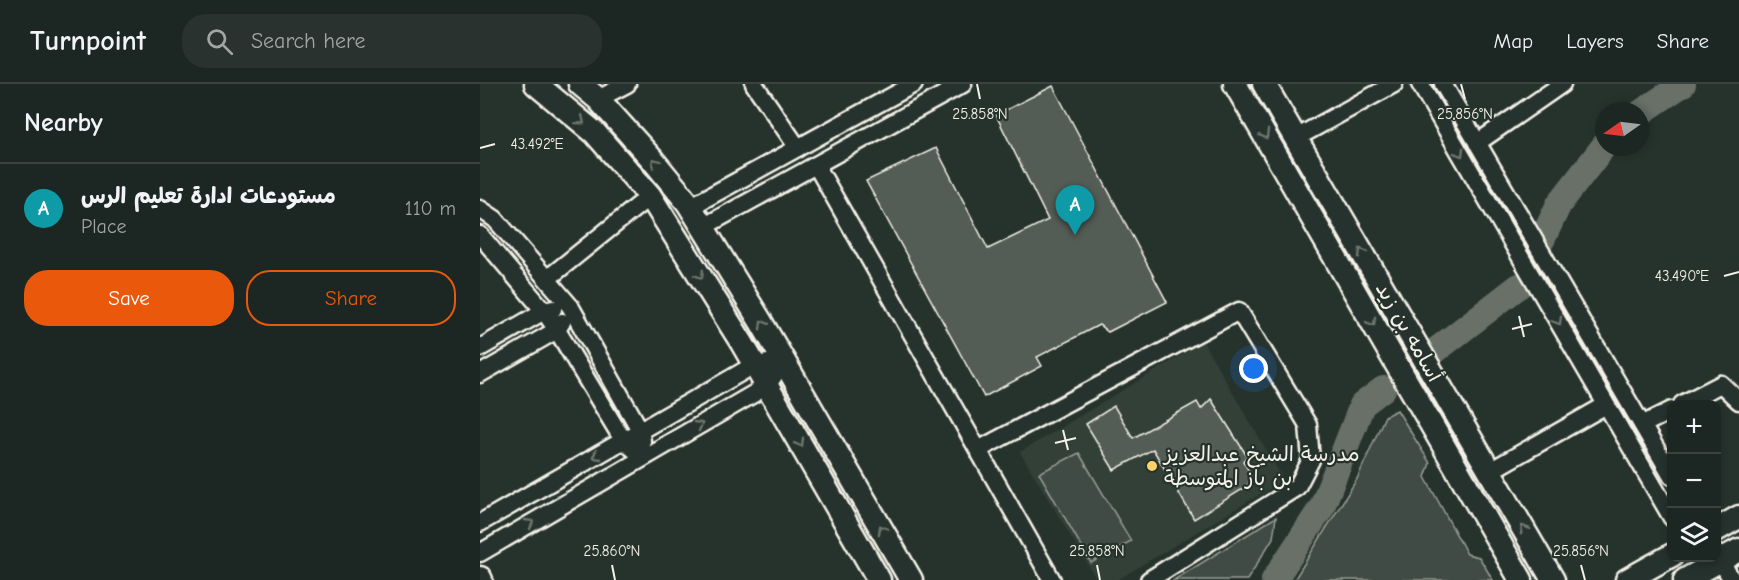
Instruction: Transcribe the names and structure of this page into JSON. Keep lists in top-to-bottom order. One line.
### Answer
{"streets":{"street":["أسامه بن زيد"]},"places":["مدرسة الشيخ عبدالعزيز بن باز المتوسطة"],"north":"left","page":{"header":"Turnpoint","search":"Search here","nav":["Map","Layers","Share"],"heading":"Nearby","list":[{"mark":"A","name":"مستودعات ادارة تعليم الرس","note":"Place","value":"110 m"}],"pins":"A","buttons":["Save","Share"],"map_buttons":["+","−"]},"coordinates":["25.858°N","25.856°N","43.492°E","43.490°E","25.860°N"]}
